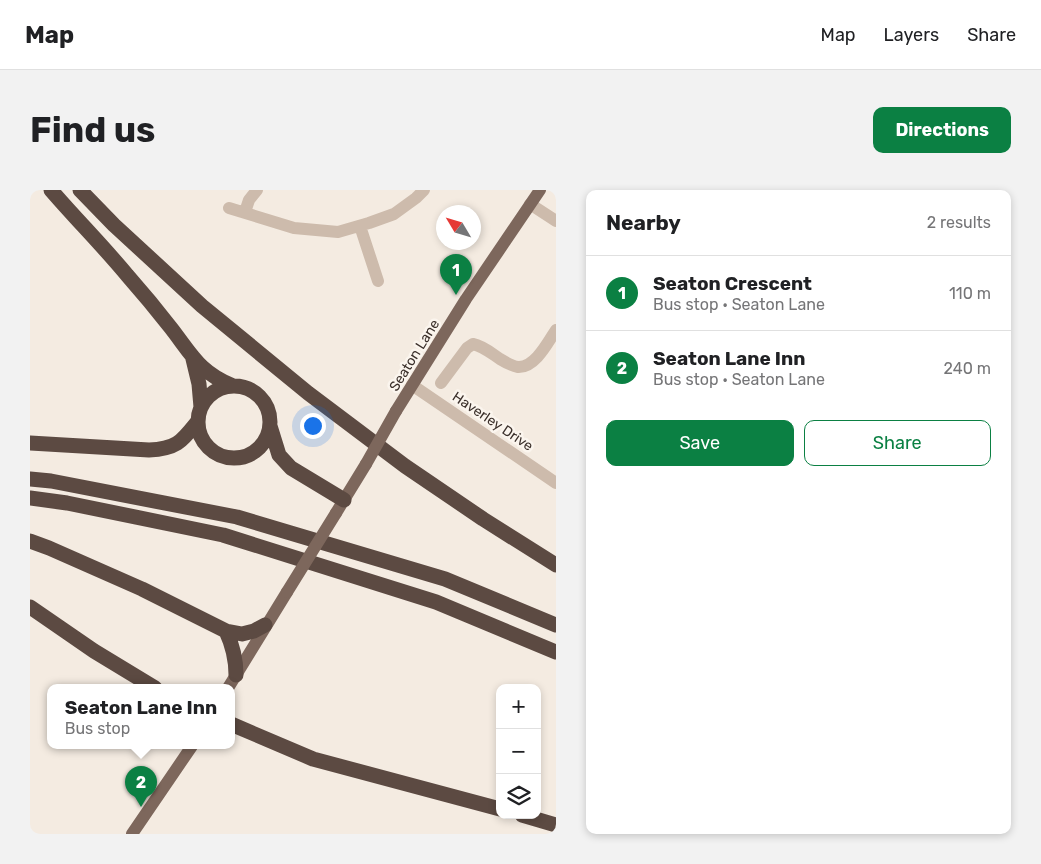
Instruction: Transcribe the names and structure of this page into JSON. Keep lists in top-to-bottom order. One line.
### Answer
{"streets":{"main road":["Seaton Lane"],"street":["Haverley Drive"]},"crossings":[["Seaton Lane","Haverley Drive"]],"north":"top left","page":{"header":"Map","nav":["Map","Layers","Share"],"buttons":["Directions",["Save","Share"]],"title":"Find us","heading":["Nearby","2 results"],"pins":["1","2"],"list":[{"mark":"1","name":"Seaton Crescent","note":"Bus stop · Seaton Lane","value":"110 m"},{"mark":"2","name":"Seaton Lane Inn","note":"Bus stop · Seaton Lane","value":"240 m"}],"map_buttons":["+","−"],"popup":["Seaton Lane Inn","Bus stop"]}}
